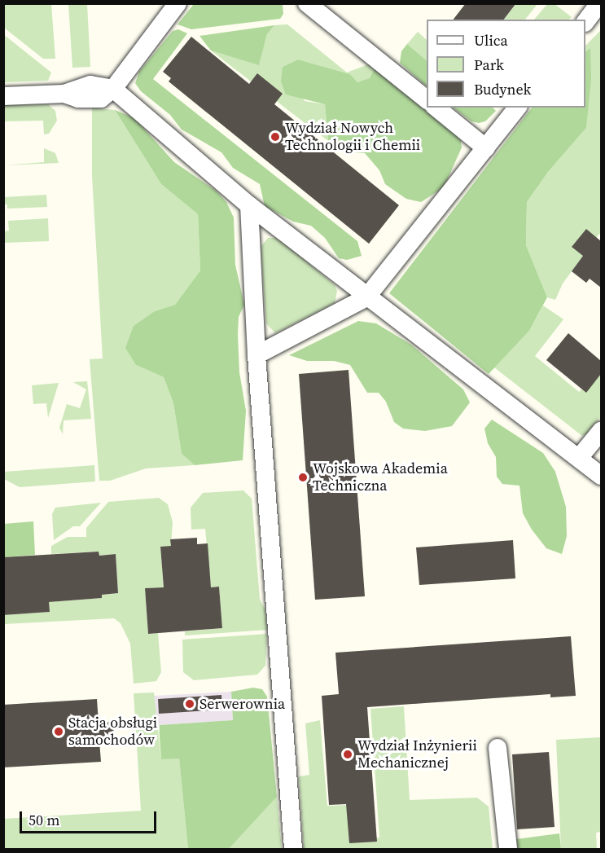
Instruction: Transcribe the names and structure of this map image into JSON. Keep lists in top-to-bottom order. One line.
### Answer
{"places":["Wydział Nowych Technologii i Chemii","Wojskowa Akademia Techniczna","Serwerownia","Stacja obsługi samochodów","Wydział Inżynierii Mechanicznej"],"legend":["Ulica","Park","Budynek"],"scale_bar":"50 m"}
